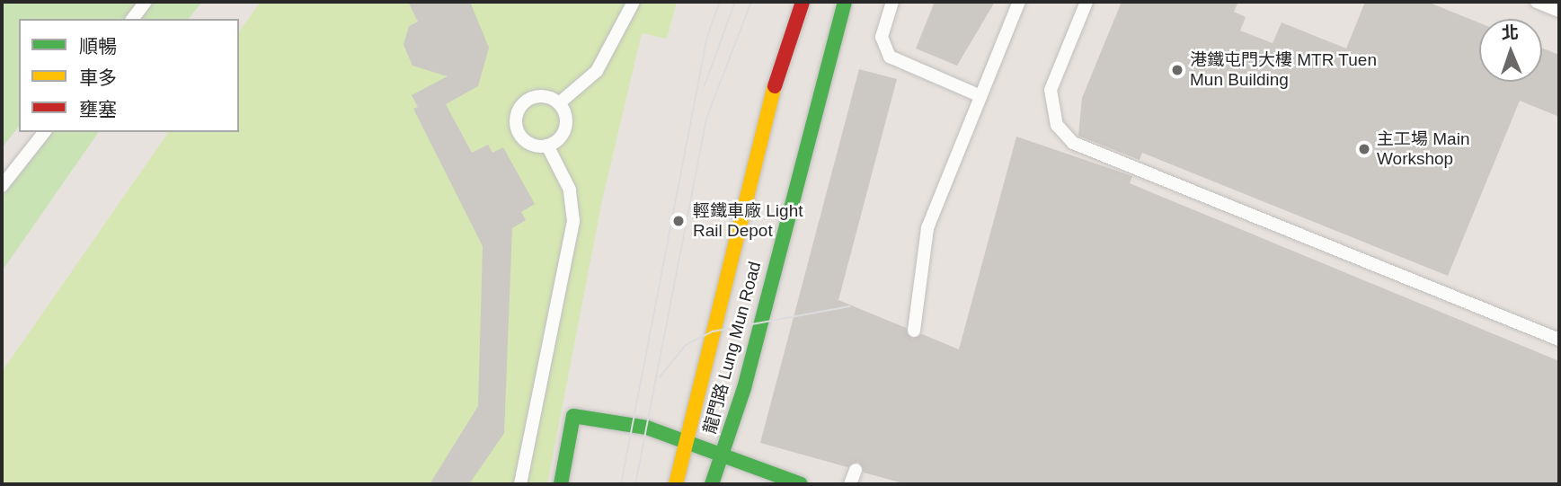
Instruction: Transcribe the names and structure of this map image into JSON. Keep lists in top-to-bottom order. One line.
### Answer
{"streets":{"main road":["龍門路 Lung Mun Road"]},"places":["港鐵屯門大樓 MTR Tuen Mun Building","主工場 Main Workshop","輕鐵車廠 Light Rail Depot"],"legend":["順暢","車多","壅塞"],"north":"top"}
